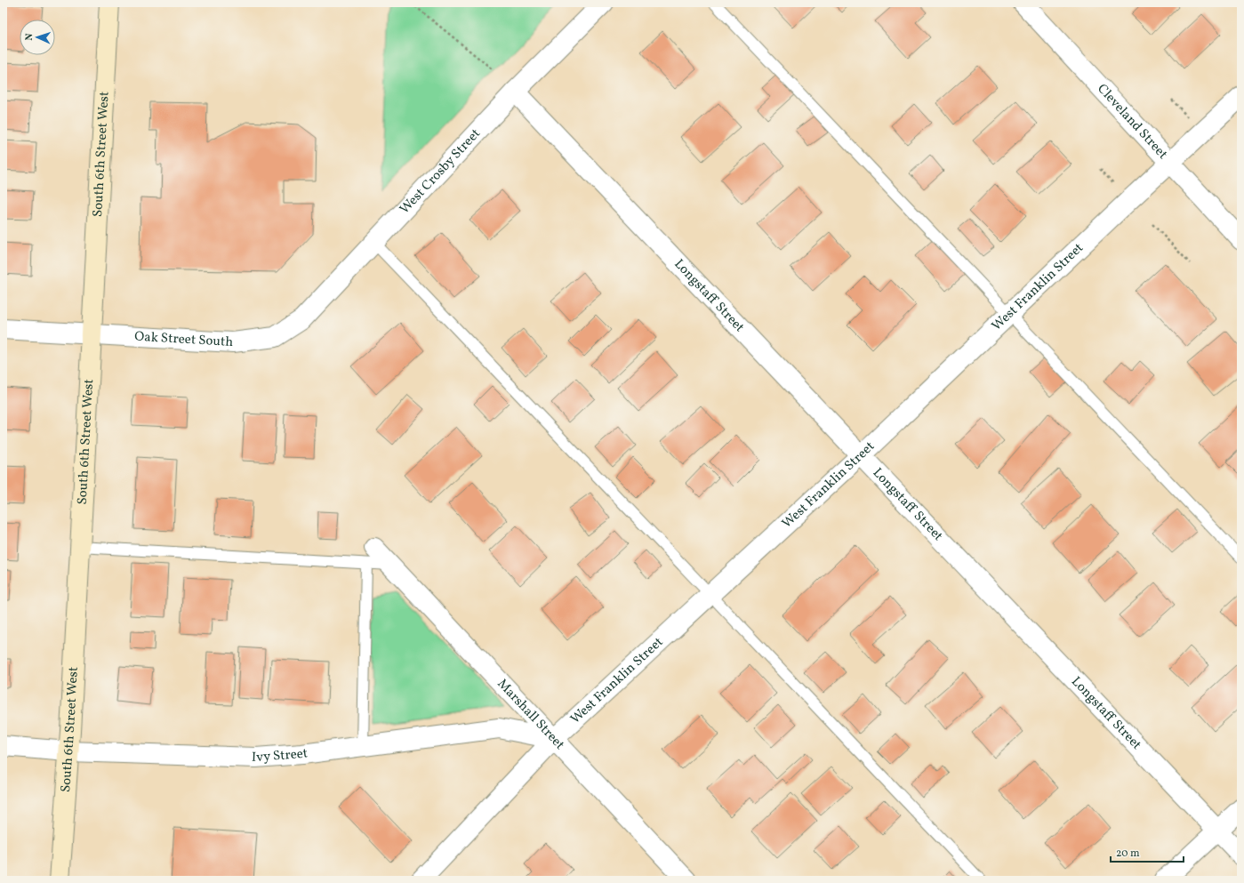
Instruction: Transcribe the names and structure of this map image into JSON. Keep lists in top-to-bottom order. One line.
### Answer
{"streets":{"street":["Cleveland Street","South 6th Street West","West Crosby Street","West Franklin Street","Longstaff Street","Oak Street South","Marshall Street","Ivy Street"]},"crossings":[["Cleveland Street","West Franklin Street"],["South 6th Street West","Oak Street South"],["South 6th Street West","Ivy Street"],["West Crosby Street","Longstaff Street"],["West Crosby Street","Oak Street South"],["West Franklin Street","Longstaff Street"],["West Franklin Street","Marshall Street"],["West Franklin Street","Ivy Street"],["Marshall Street","Ivy Street"]],"scale_bar":"20 m","north":"left"}
